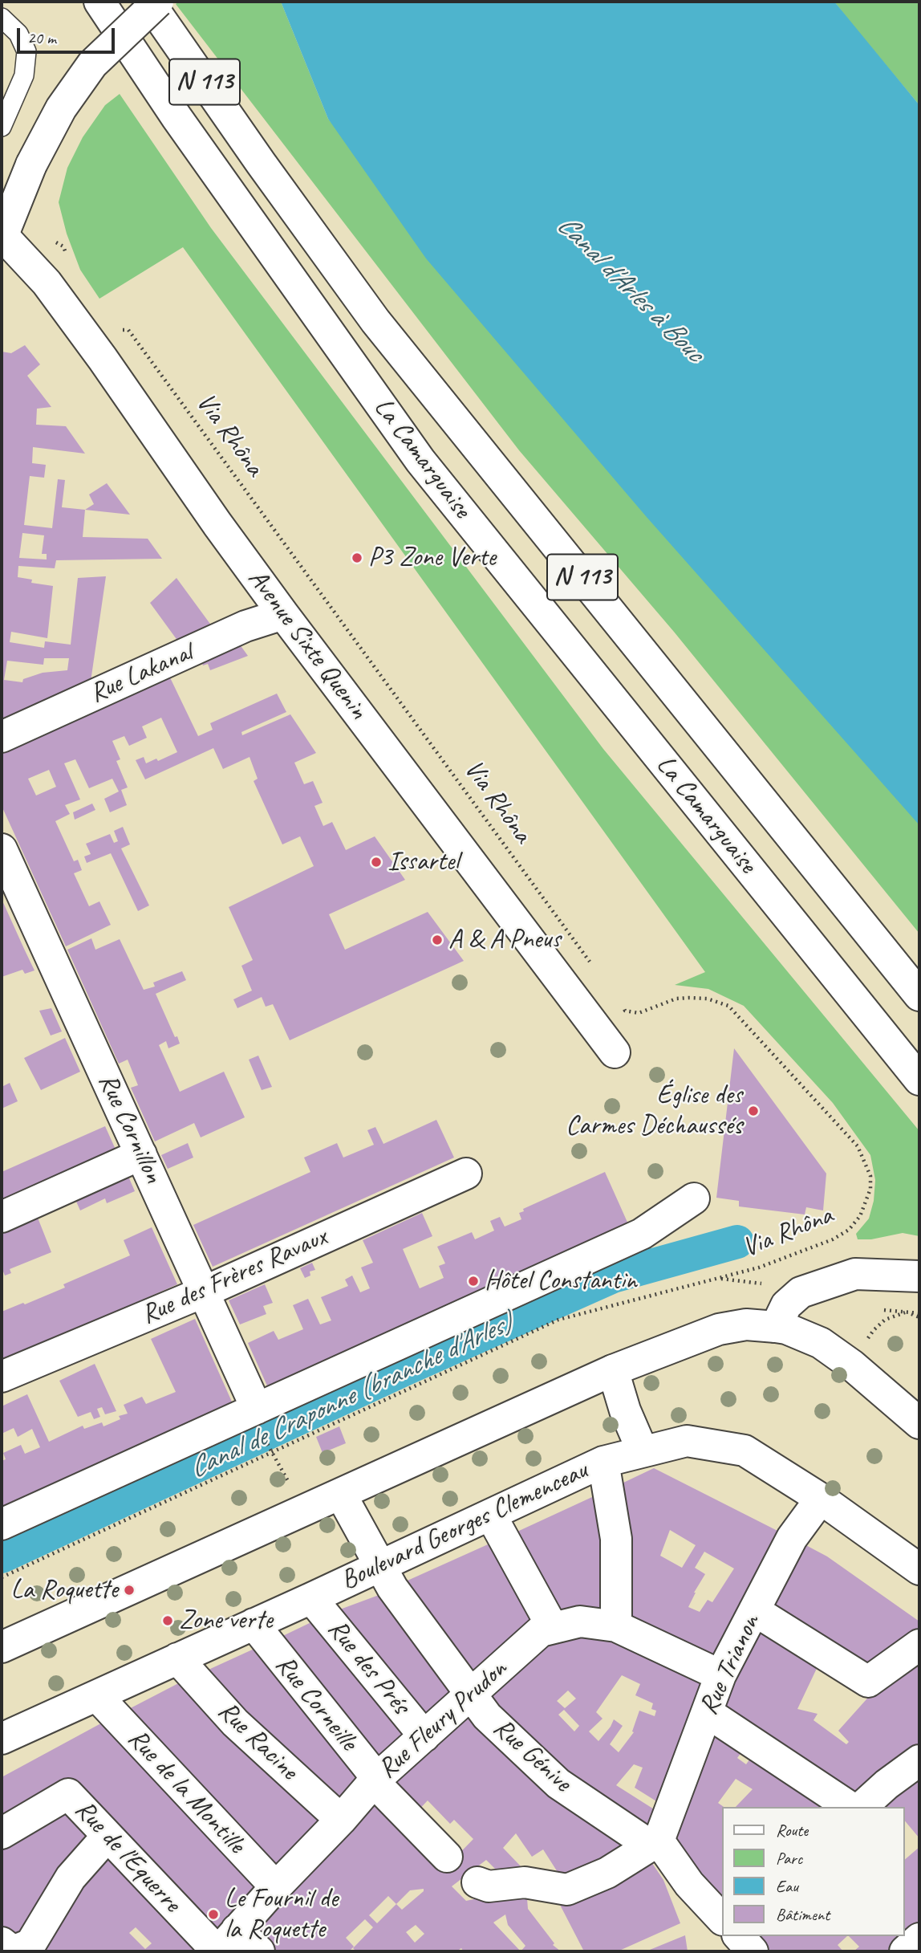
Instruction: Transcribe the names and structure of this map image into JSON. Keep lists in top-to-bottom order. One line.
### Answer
{"streets":{"main road":["N 113","La Camarguaise","Avenue Sixte Quenin","Rue Lakanal","Rue Cornillon","Rue des Frères Ravaux","Boulevard Georges Clemenceau","Rue Trianon","Rue des Prés","Rue Corneille","Rue Fleury Prudon","Rue Racine","Rue Génive","Rue de la Montille","Rue de l'Equerre"],"path":["Via Rhôna"]},"crossings":[["Avenue Sixte Quenin","Rue Lakanal"],["Rue Cornillon","Rue des Frères Ravaux"],["Boulevard Georges Clemenceau","Rue Trianon"],["Boulevard Georges Clemenceau","Rue des Prés"],["Boulevard Georges Clemenceau","Rue Corneille"],["Boulevard Georges Clemenceau","Rue Racine"],["Boulevard Georges Clemenceau","Rue Génive"],["Boulevard Georges Clemenceau","Rue de la Montille"],["Rue Trianon","Rue Fleury Prudon"],["Rue Trianon","Rue Génive"],["Rue des Prés","Rue Fleury Prudon"],["Rue Corneille","Rue Fleury Prudon"],["Rue Fleury Prudon","Rue Racine"],["Rue Fleury Prudon","Rue Génive"],["Rue Fleury Prudon","Rue de la Montille"],["Rue Fleury Prudon","Rue de l'Equerre"]],"water":["Canal d'Arles à Bouc","Canal de Craponne (branche d'Arles)"],"places":["P3 Zone Verte","Issartel","A & A Pneus","Église des Carmes Déchaussés","Hôtel Constantin","La Roquette","Zone verte","Le Fournil de la Roquette"],"legend":["Route","Parc","Eau","Bâtiment"],"scale_bar":"20 m"}
